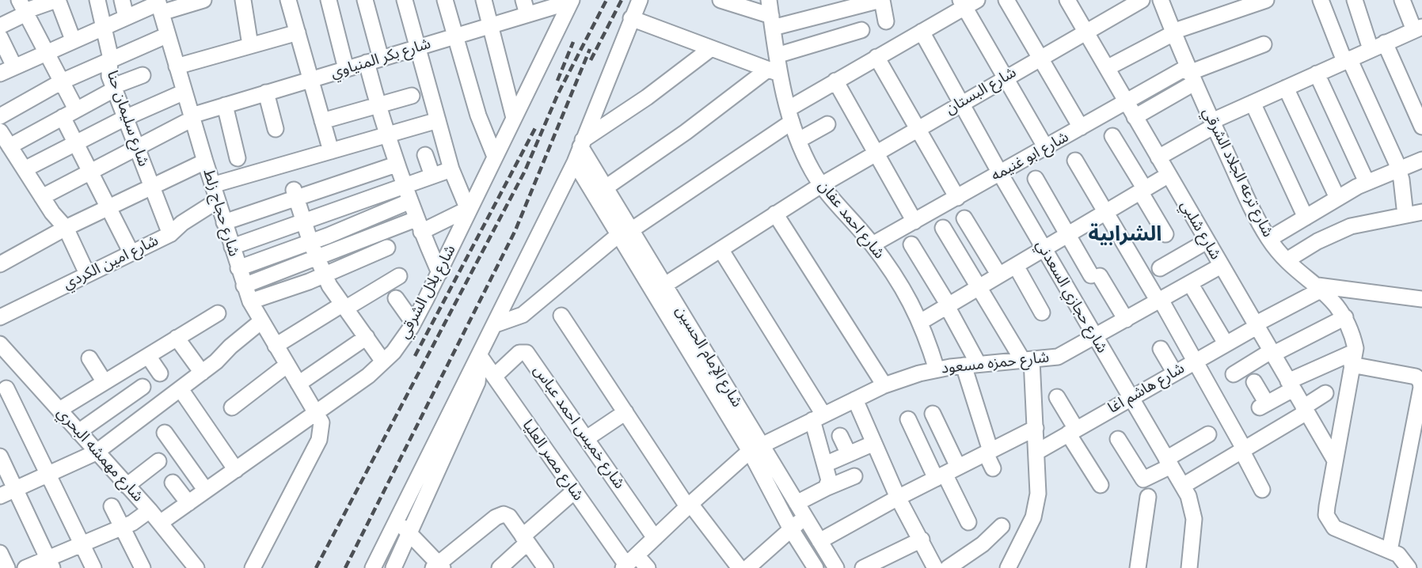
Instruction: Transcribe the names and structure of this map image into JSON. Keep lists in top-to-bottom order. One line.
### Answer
{"streets":{"street":["شارع بكر المنياوي","شارع البستان","شارع سليمان حنا","شارع ابو غنيمه","شارع ترعه الجلاد الشرقي","شارع حجاج زلط","شارع احمد عفان","شارع شلبي","شارع امين الكردي","شارع بلال الشرقي","شارع حجازي السعدني","شارع الإمام الحسين","شارع حمزه مسعود","شارع هاشم اغا","شارع خميس احمد عباس","شارع مهمشه البحري","شارع مصر العليا"]},"crossings":[["شارع بكر المنياوي","شارع سليمان حنا"],["شارع بكر المنياوي","شارع حجاج زلط"],["شارع بكر المنياوي","شارع بلال الشرقي"],["شارع البستان","شارع احمد عفان"],["شارع البستان","شارع شلبي"],["شارع البستان","شارع حجازي السعدني"],["شارع البستان","شارع الإمام الحسين"],["شارع سليمان حنا","شارع امين الكردي"],["شارع ابو غنيمه","شارع ترعه الجلاد الشرقي"],["شارع ابو غنيمه","شارع احمد عفان"],["شارع ابو غنيمه","شارع شلبي"],["شارع ابو غنيمه","شارع حجازي السعدني"],["شارع ترعه الجلاد الشرقي","شارع شلبي"],["شارع ترعه الجلاد الشرقي","شارع هاشم اغا"],["شارع حجاج زلط","شارع امين الكردي"],["شارع حجاج زلط","شارع بلال الشرقي"],["شارع احمد عفان","شارع حمزه مسعود"],["شارع شلبي","شارع حمزه مسعود"],["شارع شلبي","شارع هاشم اغا"],["شارع بلال الشرقي","شارع مهمشه البحري"],["شارع حجازي السعدني","شارع حمزه مسعود"],["شارع حجازي السعدني","شارع هاشم اغا"],["شارع الإمام الحسين","شارع حمزه مسعود"],["شارع حمزه مسعود","شارع خميس احمد عباس"],["شارع حمزه مسعود","شارع مصر العليا"],["شارع خميس احمد عباس","شارع مصر العليا"]],"districts":["الشرابية"]}
